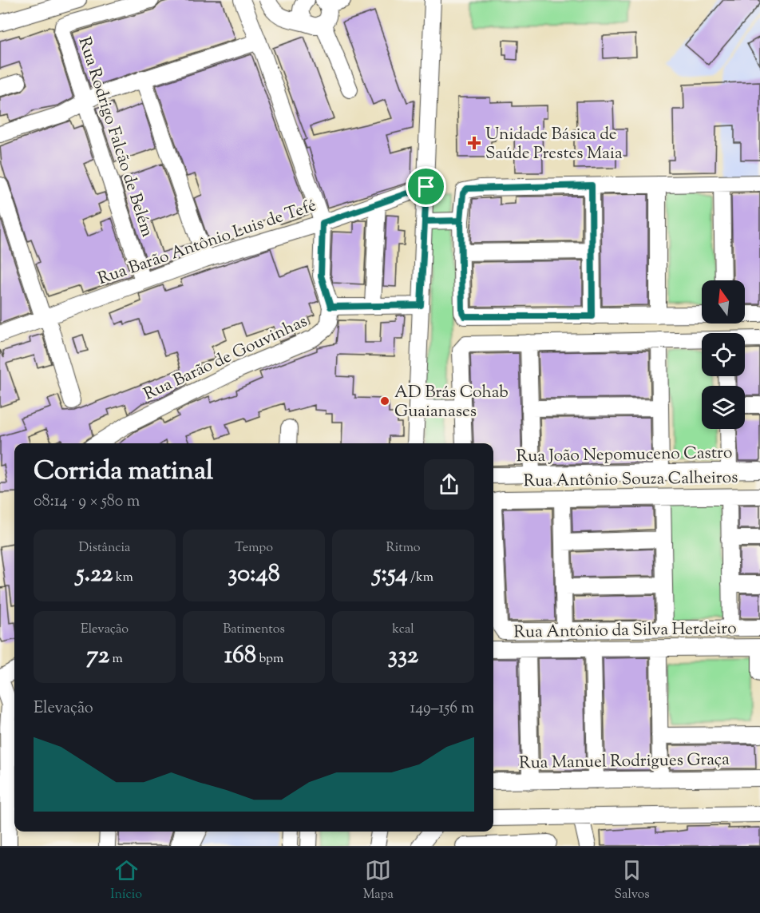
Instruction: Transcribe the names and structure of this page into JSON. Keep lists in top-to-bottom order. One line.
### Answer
{"streets":{"street":["Rua Rodrigo Falcão de Belém","Rua Barão Antônio Luis de Tefé","Rua Barão de Gouvinhas","Rua João Nepomuceno Castro","Rua Antônio Souza Calheiros","Rua Antônio da Silva Herdeiro","Rua Manuel Rodrigues Graça"]},"crossings":[["Rua Rodrigo Falcão de Belém","Rua Barão Antônio Luis de Tefé"]],"places":{"health":["Unidade Básica de Saúde Prestes Maia"],"other":["AD Brás Cohab Guaianases"]},"north":"top","page":{"heading":["Corrida matinal","08:14 · 9 × 580 m"],"stats":[["Distância","5.22 km"],["Tempo","30:48"],["Ritmo","5:54 /km"],["Elevação","72 m"],["Batimentos","168 bpm"],["kcal","332"]],"chart":["Elevação","149–156 m"],"tabs":["Início","Mapa","Salvos"]}}
